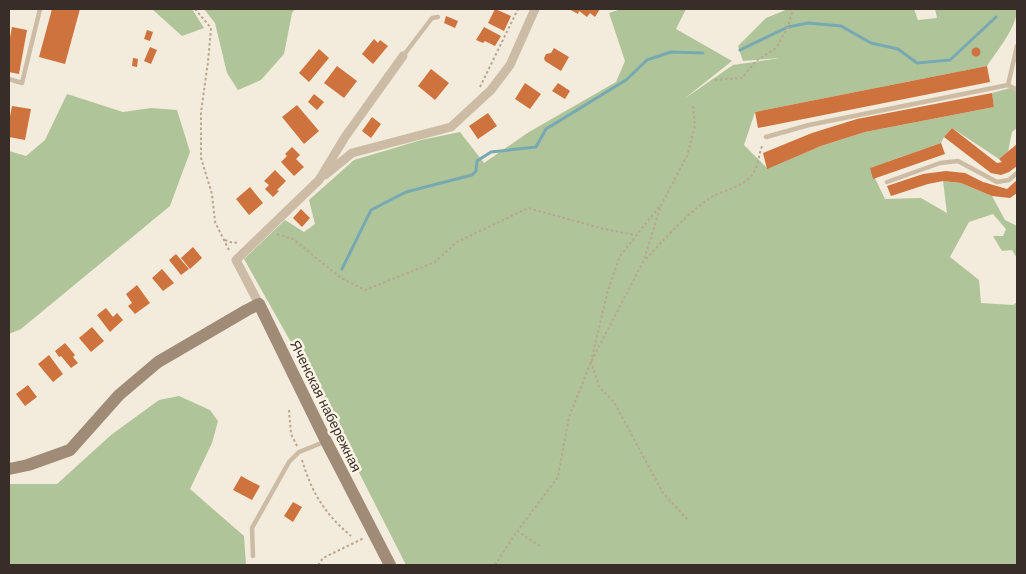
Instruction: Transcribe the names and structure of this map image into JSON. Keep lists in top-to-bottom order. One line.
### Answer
{"streets":{"street":["Яченская набережная"]}}
